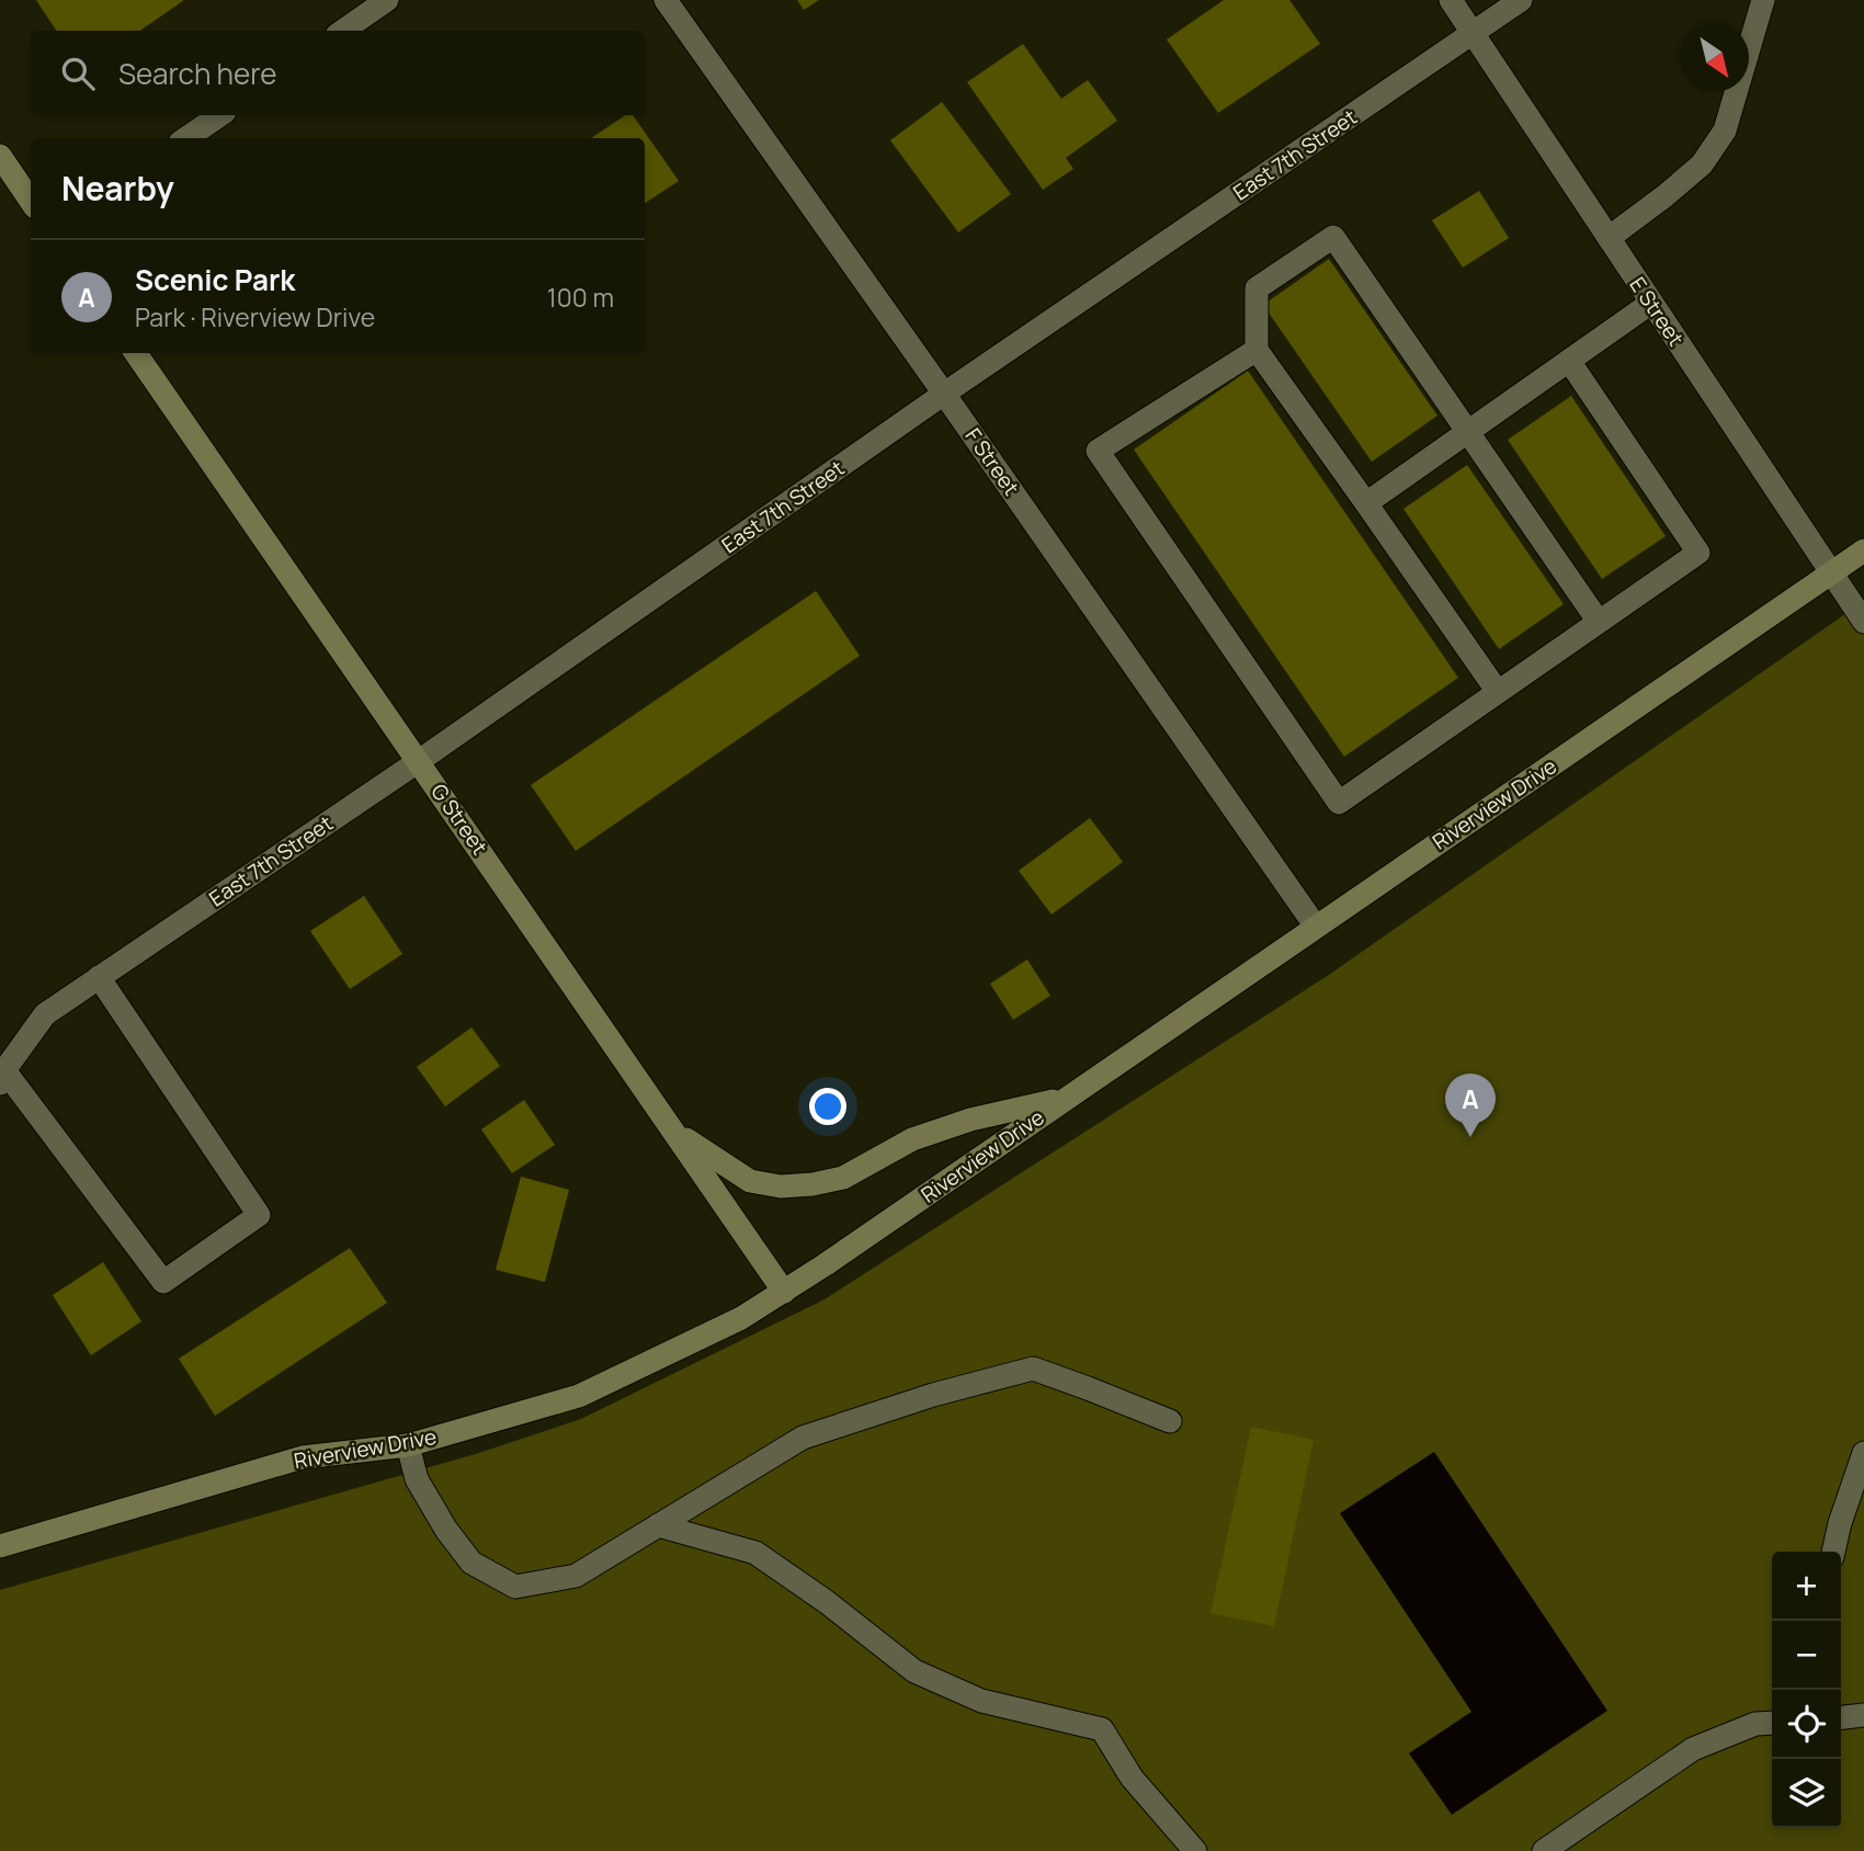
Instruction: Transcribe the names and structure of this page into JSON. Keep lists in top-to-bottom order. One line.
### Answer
{"streets":{"main road":["Riverview Drive","G Street"],"street":["East 7th Street","E Street","F Street"]},"crossings":[["East 7th Street","E Street"],["East 7th Street","F Street"],["East 7th Street","G Street"],["E Street","Riverview Drive"],["F Street","Riverview Drive"],["Riverview Drive","G Street"]],"north":"bottom right","page":{"search":"Search here","heading":"Nearby","list":[{"mark":"A","name":"Scenic Park","note":"Park · Riverview Drive","value":"100 m"}],"pins":"A","map_buttons":["+","−"]}}
